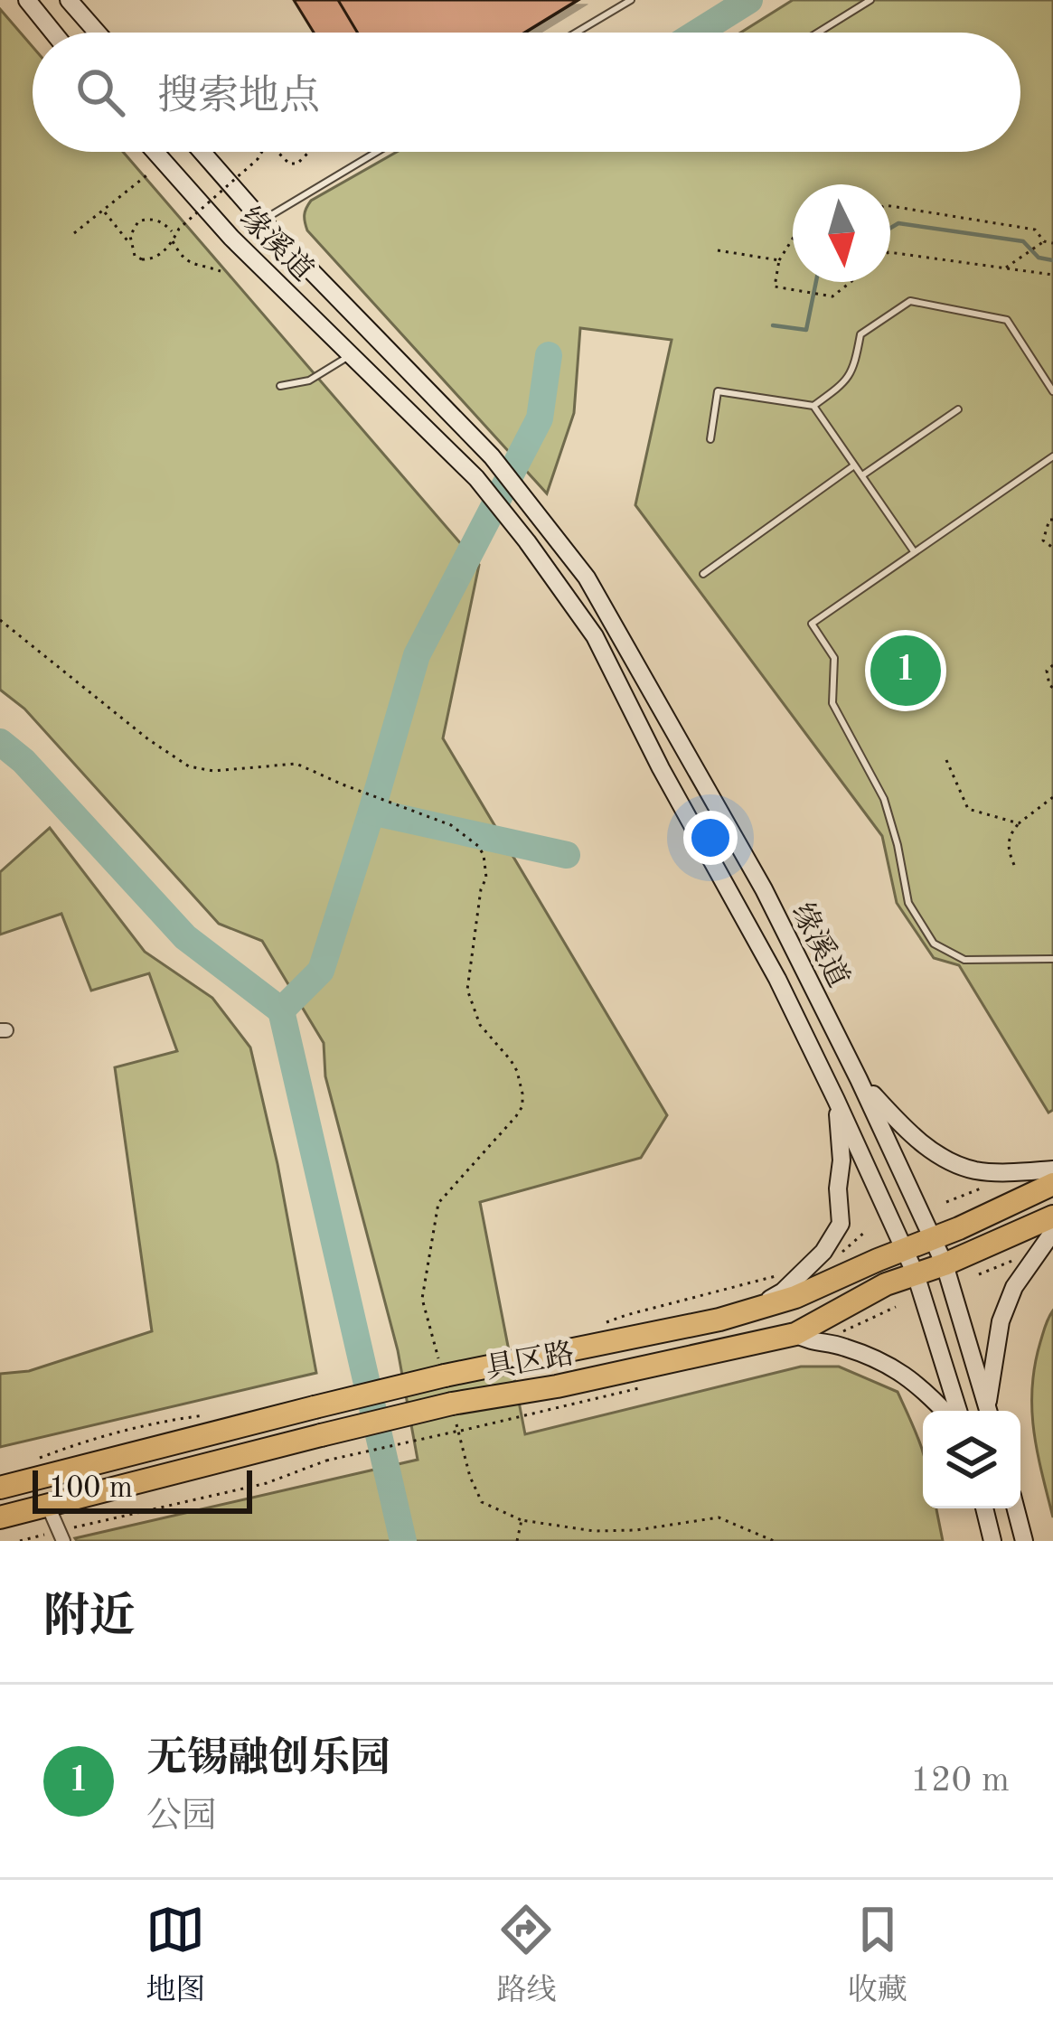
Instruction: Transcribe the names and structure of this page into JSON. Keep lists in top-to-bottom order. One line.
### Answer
{"streets":{"highway":["具区路"],"main road":["缘溪道"]},"crossings":[["缘溪道","具区路"]],"scale_bar":"100 m","north":"bottom","page":{"search":"搜索地点","pins":"1","scale":"100 m","heading":"附近","list":[{"mark":"1","name":"无锡融创乐园","note":"公园","value":"120 m"}],"nav":["地图","路线","收藏"]}}
